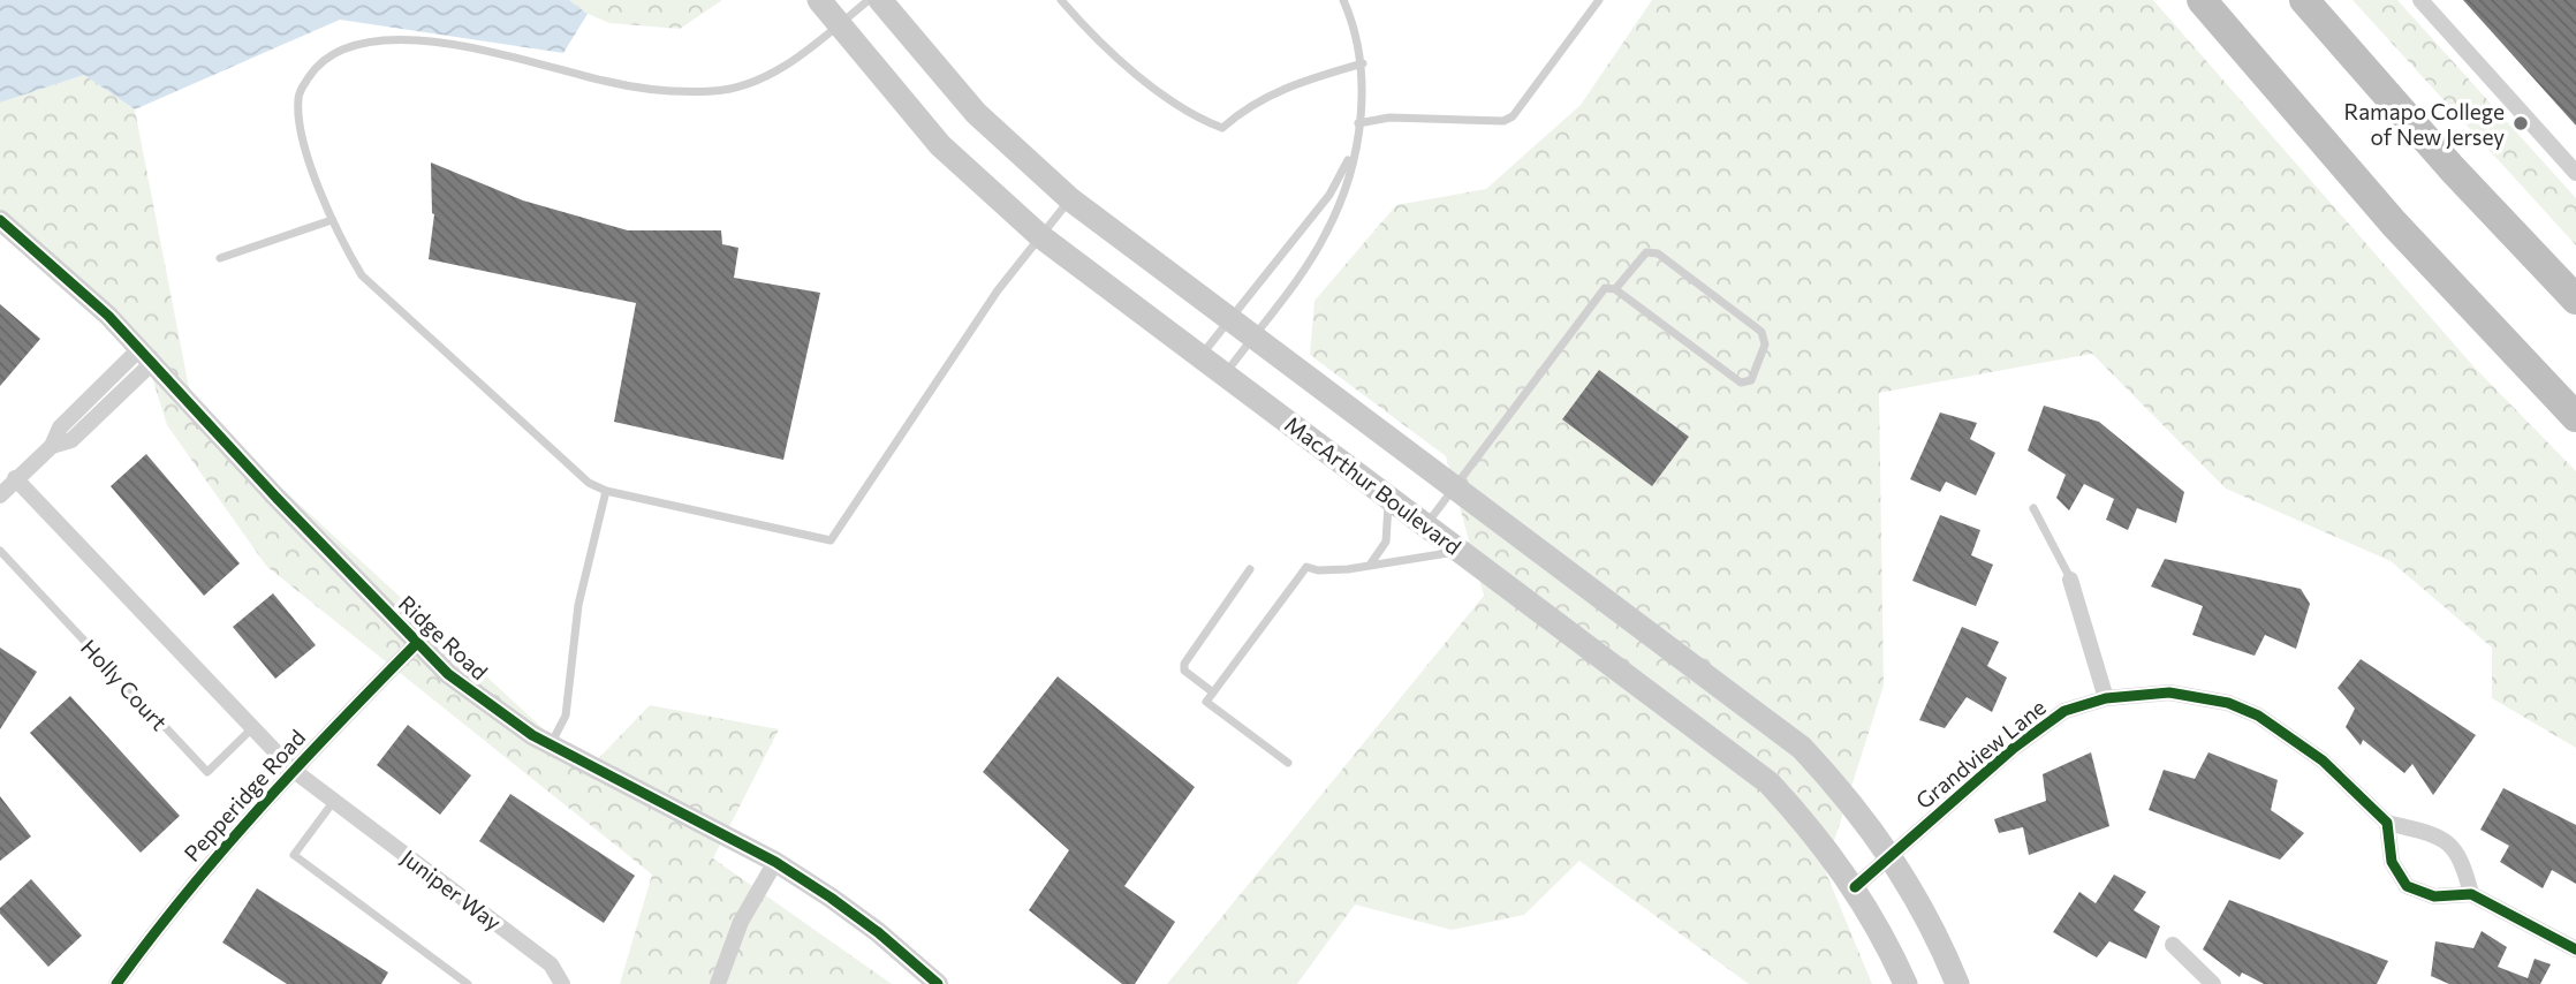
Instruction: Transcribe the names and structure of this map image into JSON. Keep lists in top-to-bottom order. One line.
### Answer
{"streets":{"main road":["MacArthur Boulevard"],"street":["Ridge Road","Grandview Lane","Pepperidge Road","Juniper Way"],"lane":["Holly Court"]},"crossings":[["MacArthur Boulevard","Grandview Lane"],["Ridge Road","Pepperidge Road"],["Pepperidge Road","Juniper Way"]],"places":["Ramapo College of New Jersey"]}
